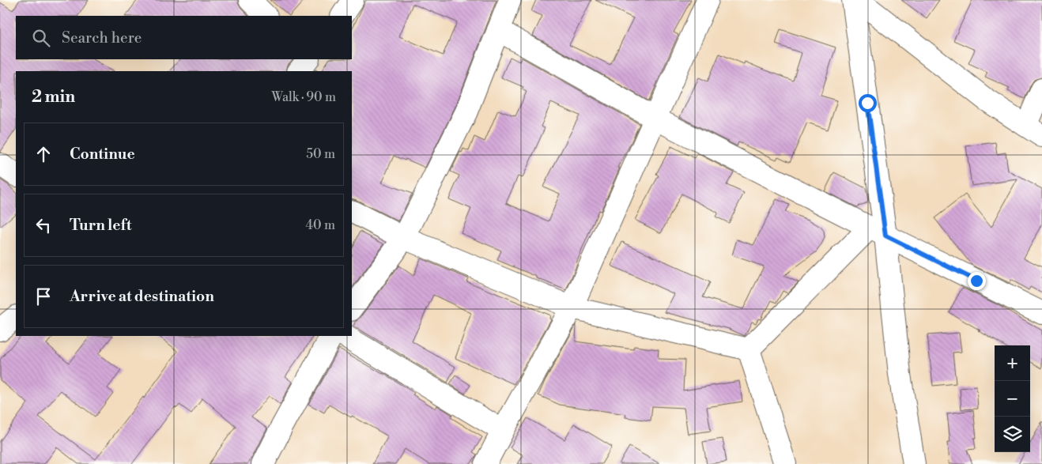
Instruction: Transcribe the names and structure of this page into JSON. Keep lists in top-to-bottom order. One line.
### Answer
{"page":{"search":"Search here","heading":["2 min","Walk · 90 m"],"list":[["Continue","50 m"],["Turn left","40 m"],"Arrive at destination"],"map_buttons":["+","−"]}}
